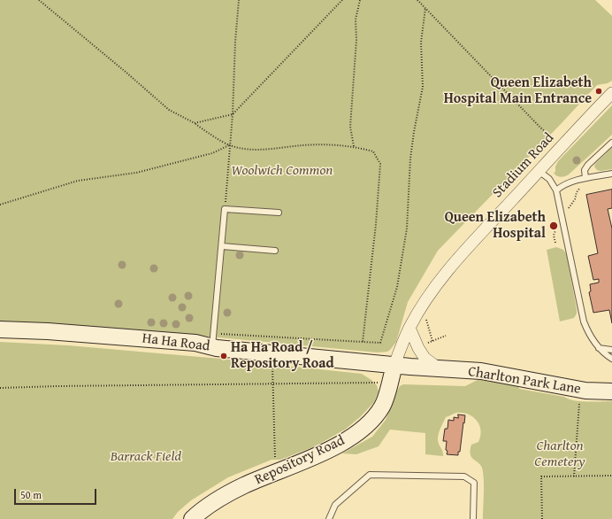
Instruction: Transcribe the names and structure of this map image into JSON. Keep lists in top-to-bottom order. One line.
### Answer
{"streets":{"street":["Stadium Road","Ha Ha Road","Charlton Park Lane","Repository Road"]},"crossings":[["Stadium Road","Ha Ha Road"],["Stadium Road","Charlton Park Lane"],["Stadium Road","Repository Road"],["Ha Ha Road","Charlton Park Lane"],["Ha Ha Road","Repository Road"],["Charlton Park Lane","Repository Road"]],"parks":["Woolwich Common","Charlton Cemetery","Barrack Field"],"places":["Queen Elizabeth Hospital Main Entrance","Queen Elizabeth Hospital","Ha Ha Road / Repository Road"],"scale_bar":"50 m"}
